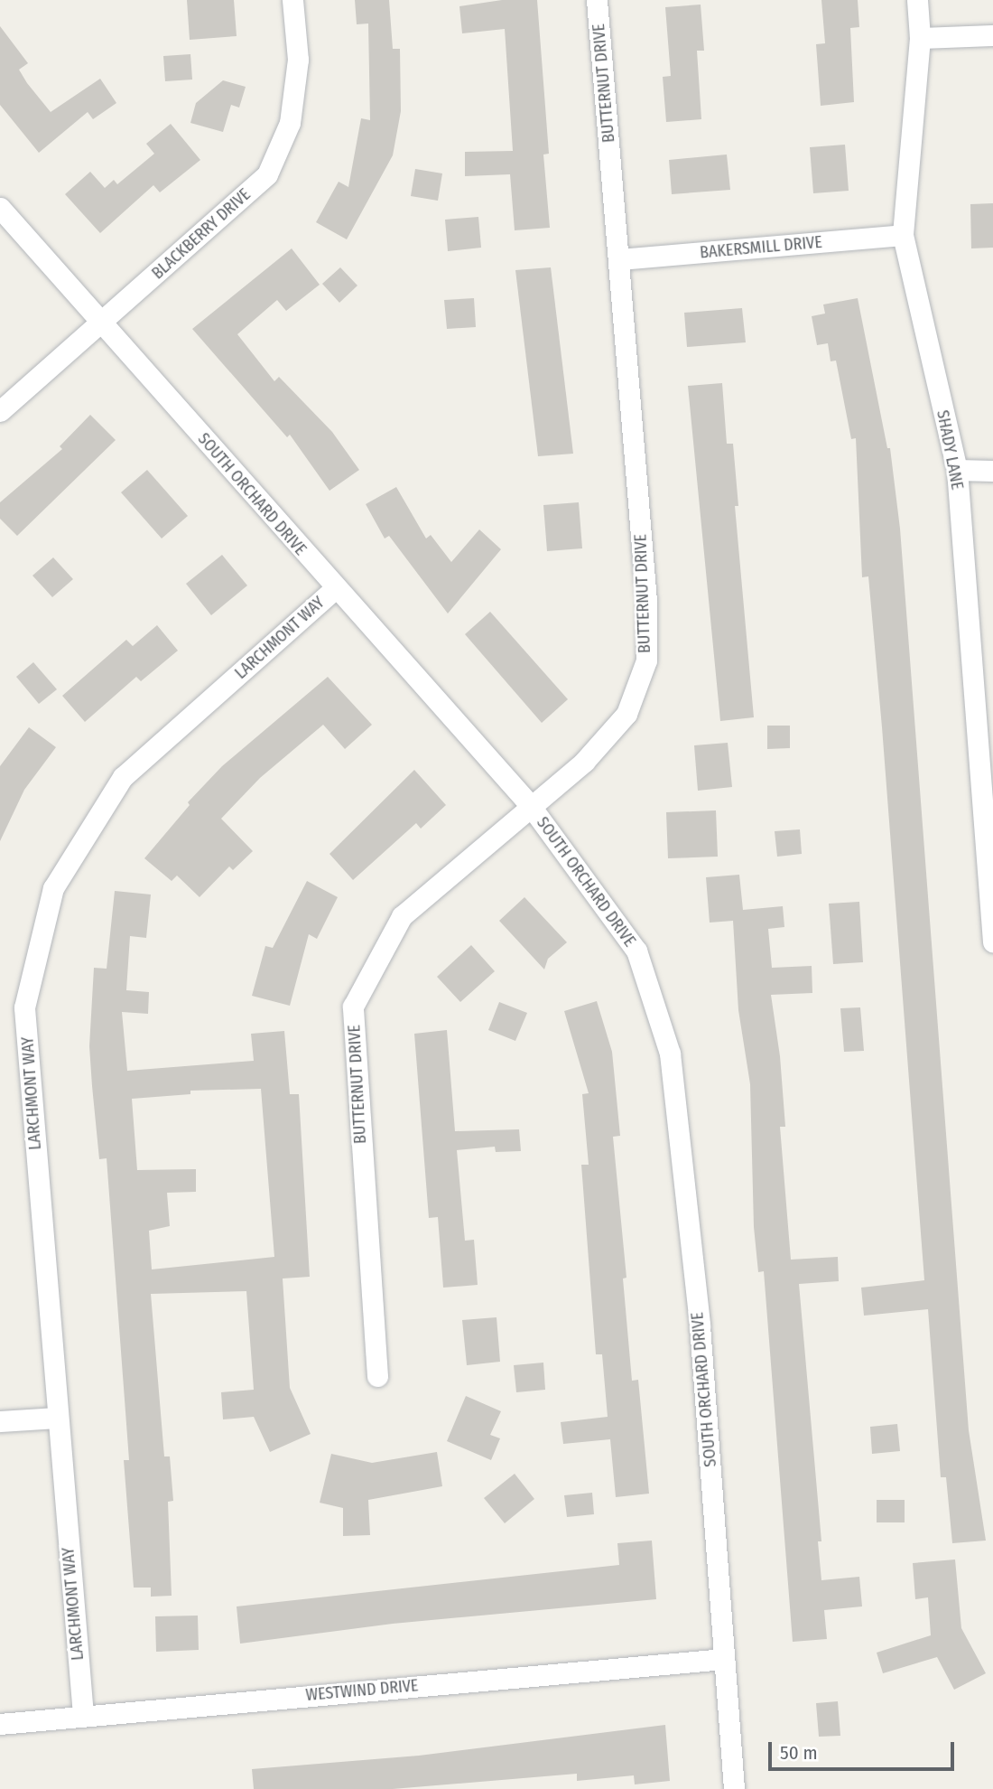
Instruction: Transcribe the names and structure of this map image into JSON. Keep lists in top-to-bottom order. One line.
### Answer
{"streets":{"street":["BUTTERNUT DRIVE","BLACKBERRY DRIVE","BAKERSMILL DRIVE","SHADY LANE","SOUTH ORCHARD DRIVE","LARCHMONT WAY","WESTWIND DRIVE"]},"crossings":[["BUTTERNUT DRIVE","BAKERSMILL DRIVE"],["BUTTERNUT DRIVE","SOUTH ORCHARD DRIVE"],["BLACKBERRY DRIVE","SOUTH ORCHARD DRIVE"],["BAKERSMILL DRIVE","SHADY LANE"],["SOUTH ORCHARD DRIVE","LARCHMONT WAY"],["SOUTH ORCHARD DRIVE","WESTWIND DRIVE"],["LARCHMONT WAY","WESTWIND DRIVE"]],"scale_bar":"50 m"}
